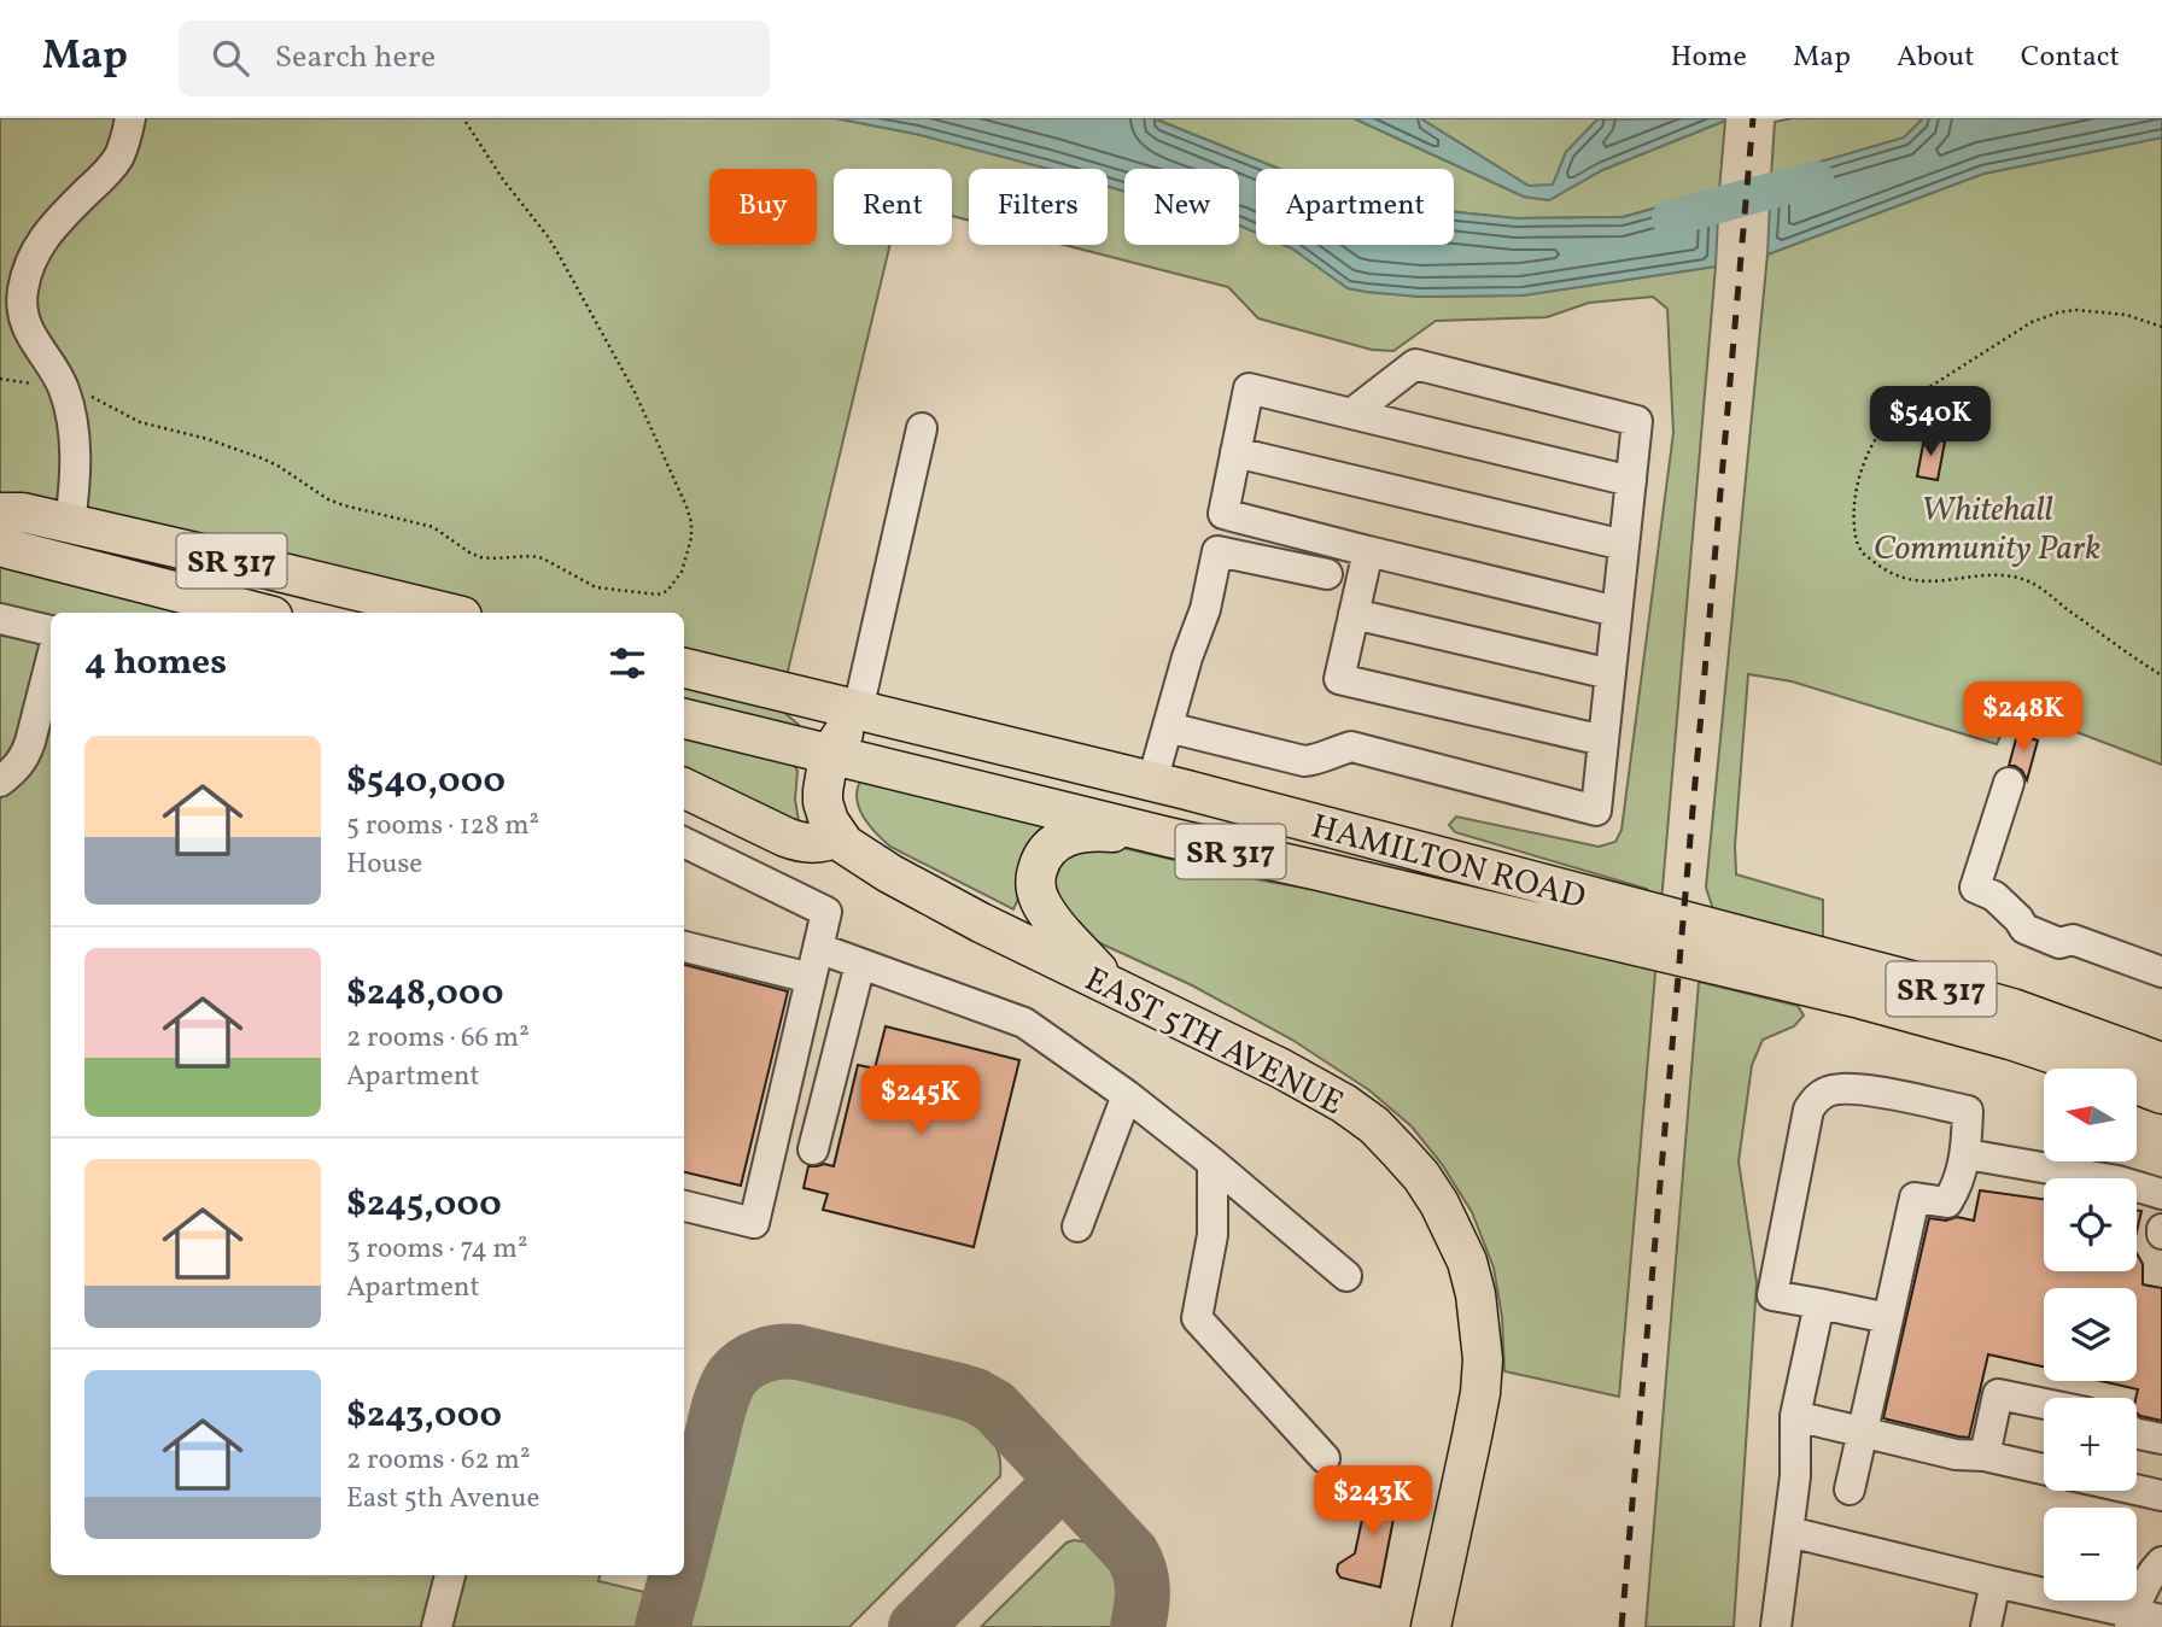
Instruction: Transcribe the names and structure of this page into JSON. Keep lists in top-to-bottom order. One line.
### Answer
{"streets":{"main road":["SR 317","HAMILTON ROAD","EAST 5TH AVENUE"]},"parks":["Whitehall Community Park"],"north":"left","page":{"header":"Map","search":"Search here","nav":["Home","Map","About","Contact"],"chip":["Buy","Rent","Filters","New","Apartment"],"price":["$540K","$248K","$245K","$243K"],"heading":"4 homes","list":[{"name":"$540,000","note":"5 rooms · 128 m² · House"},{"name":"$248,000","note":"2 rooms · 66 m² · Apartment"},{"name":"$245,000","note":"3 rooms · 74 m² · Apartment"},{"name":"$243,000","note":"2 rooms · 62 m² · East 5th Avenue"}],"map_buttons":["+","−"]}}
